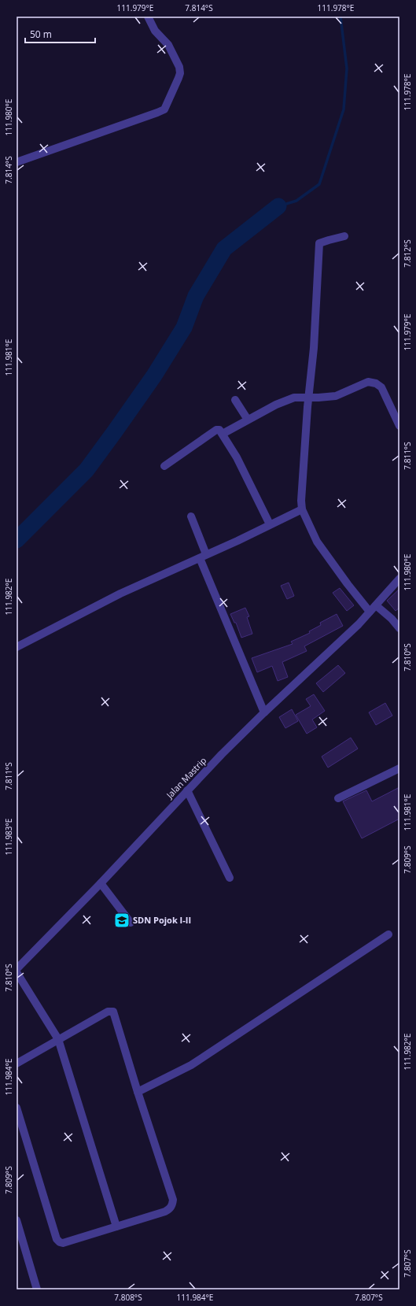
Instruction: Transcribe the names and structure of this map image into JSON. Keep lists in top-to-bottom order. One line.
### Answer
{"streets":{"street":["Jalan Mastrip"]},"places":{"school or university":["SDN Pojok I-II"]},"scale_bar":"50 m","coordinates":["111.979°E","7.814°S","111.978°E","111.980°E","7.812°S","111.981°E","7.811°S","111.982°E","7.810°S","111.983°E","7.809°S","111.984°E","7.807°S","7.808°S"]}
